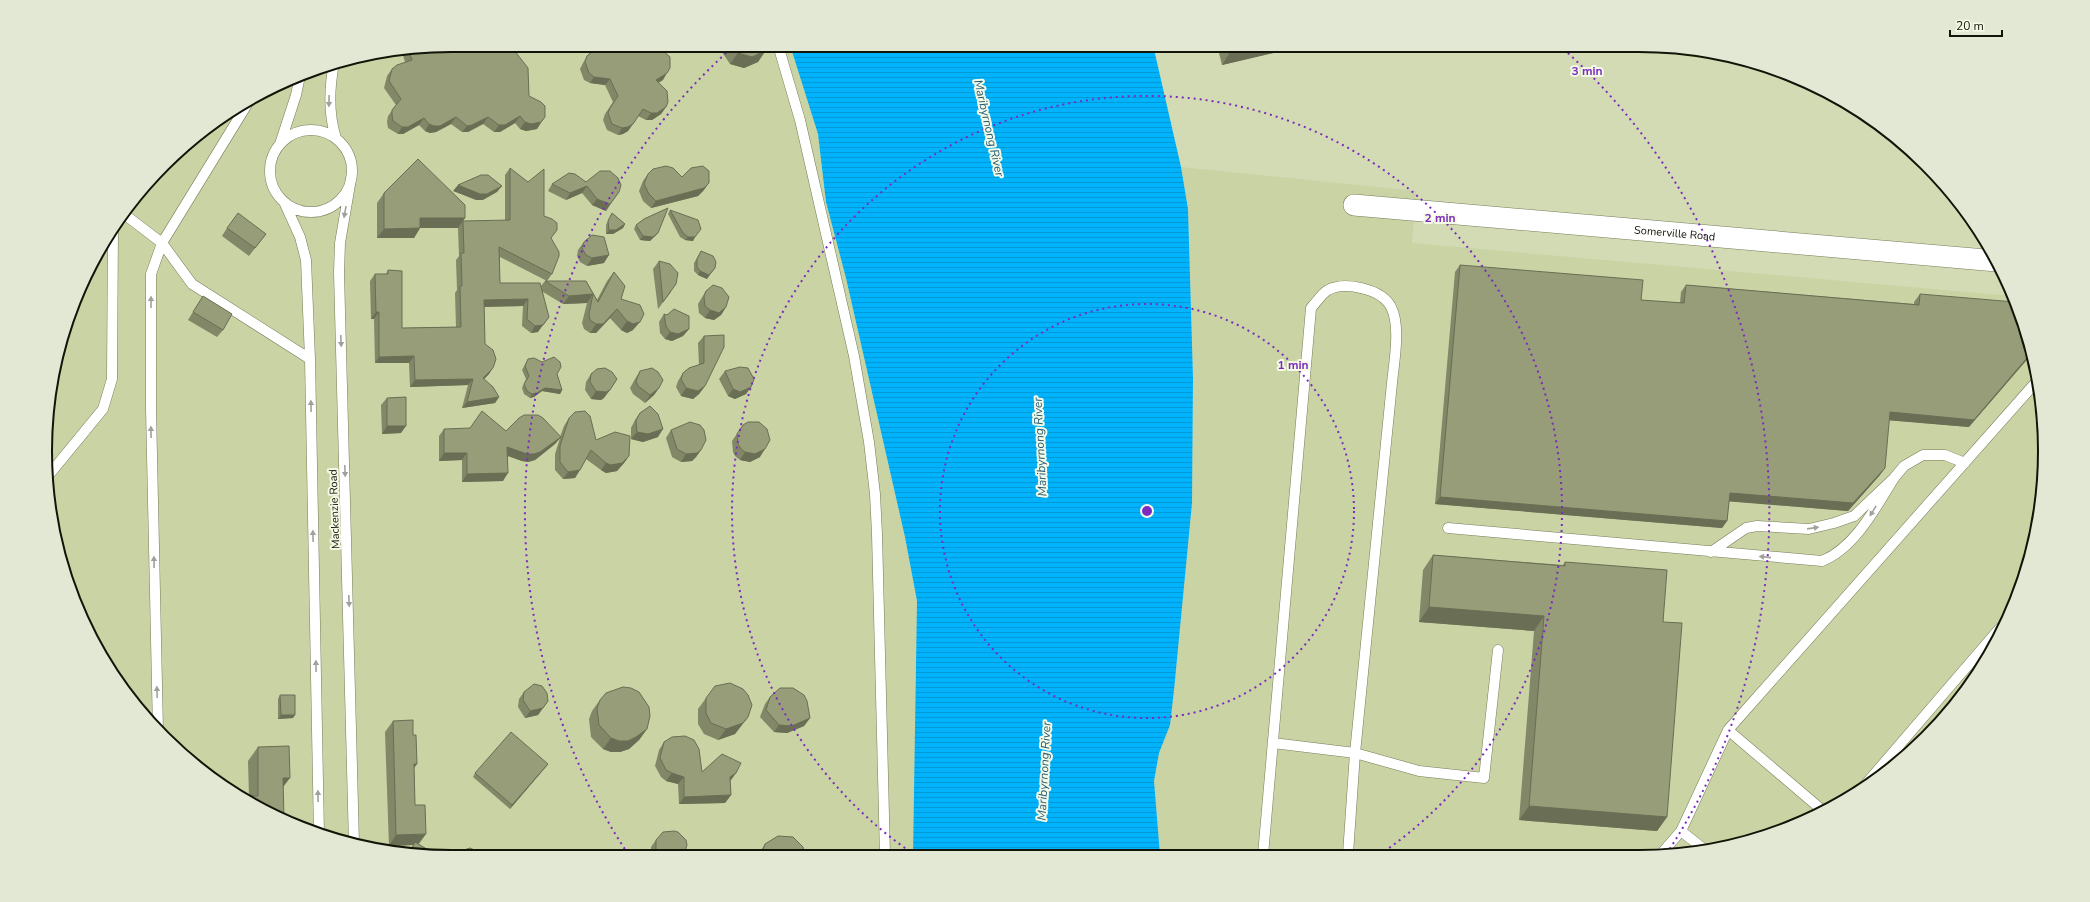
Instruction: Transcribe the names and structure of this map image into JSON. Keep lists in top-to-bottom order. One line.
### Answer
{"streets":{"street":["Somerville Road"],"lane":["Mackenzie Road"]},"water":["Maribyrnong River"],"scale_bar":"20 m","rings":["3 min","2 min","1 min"]}
